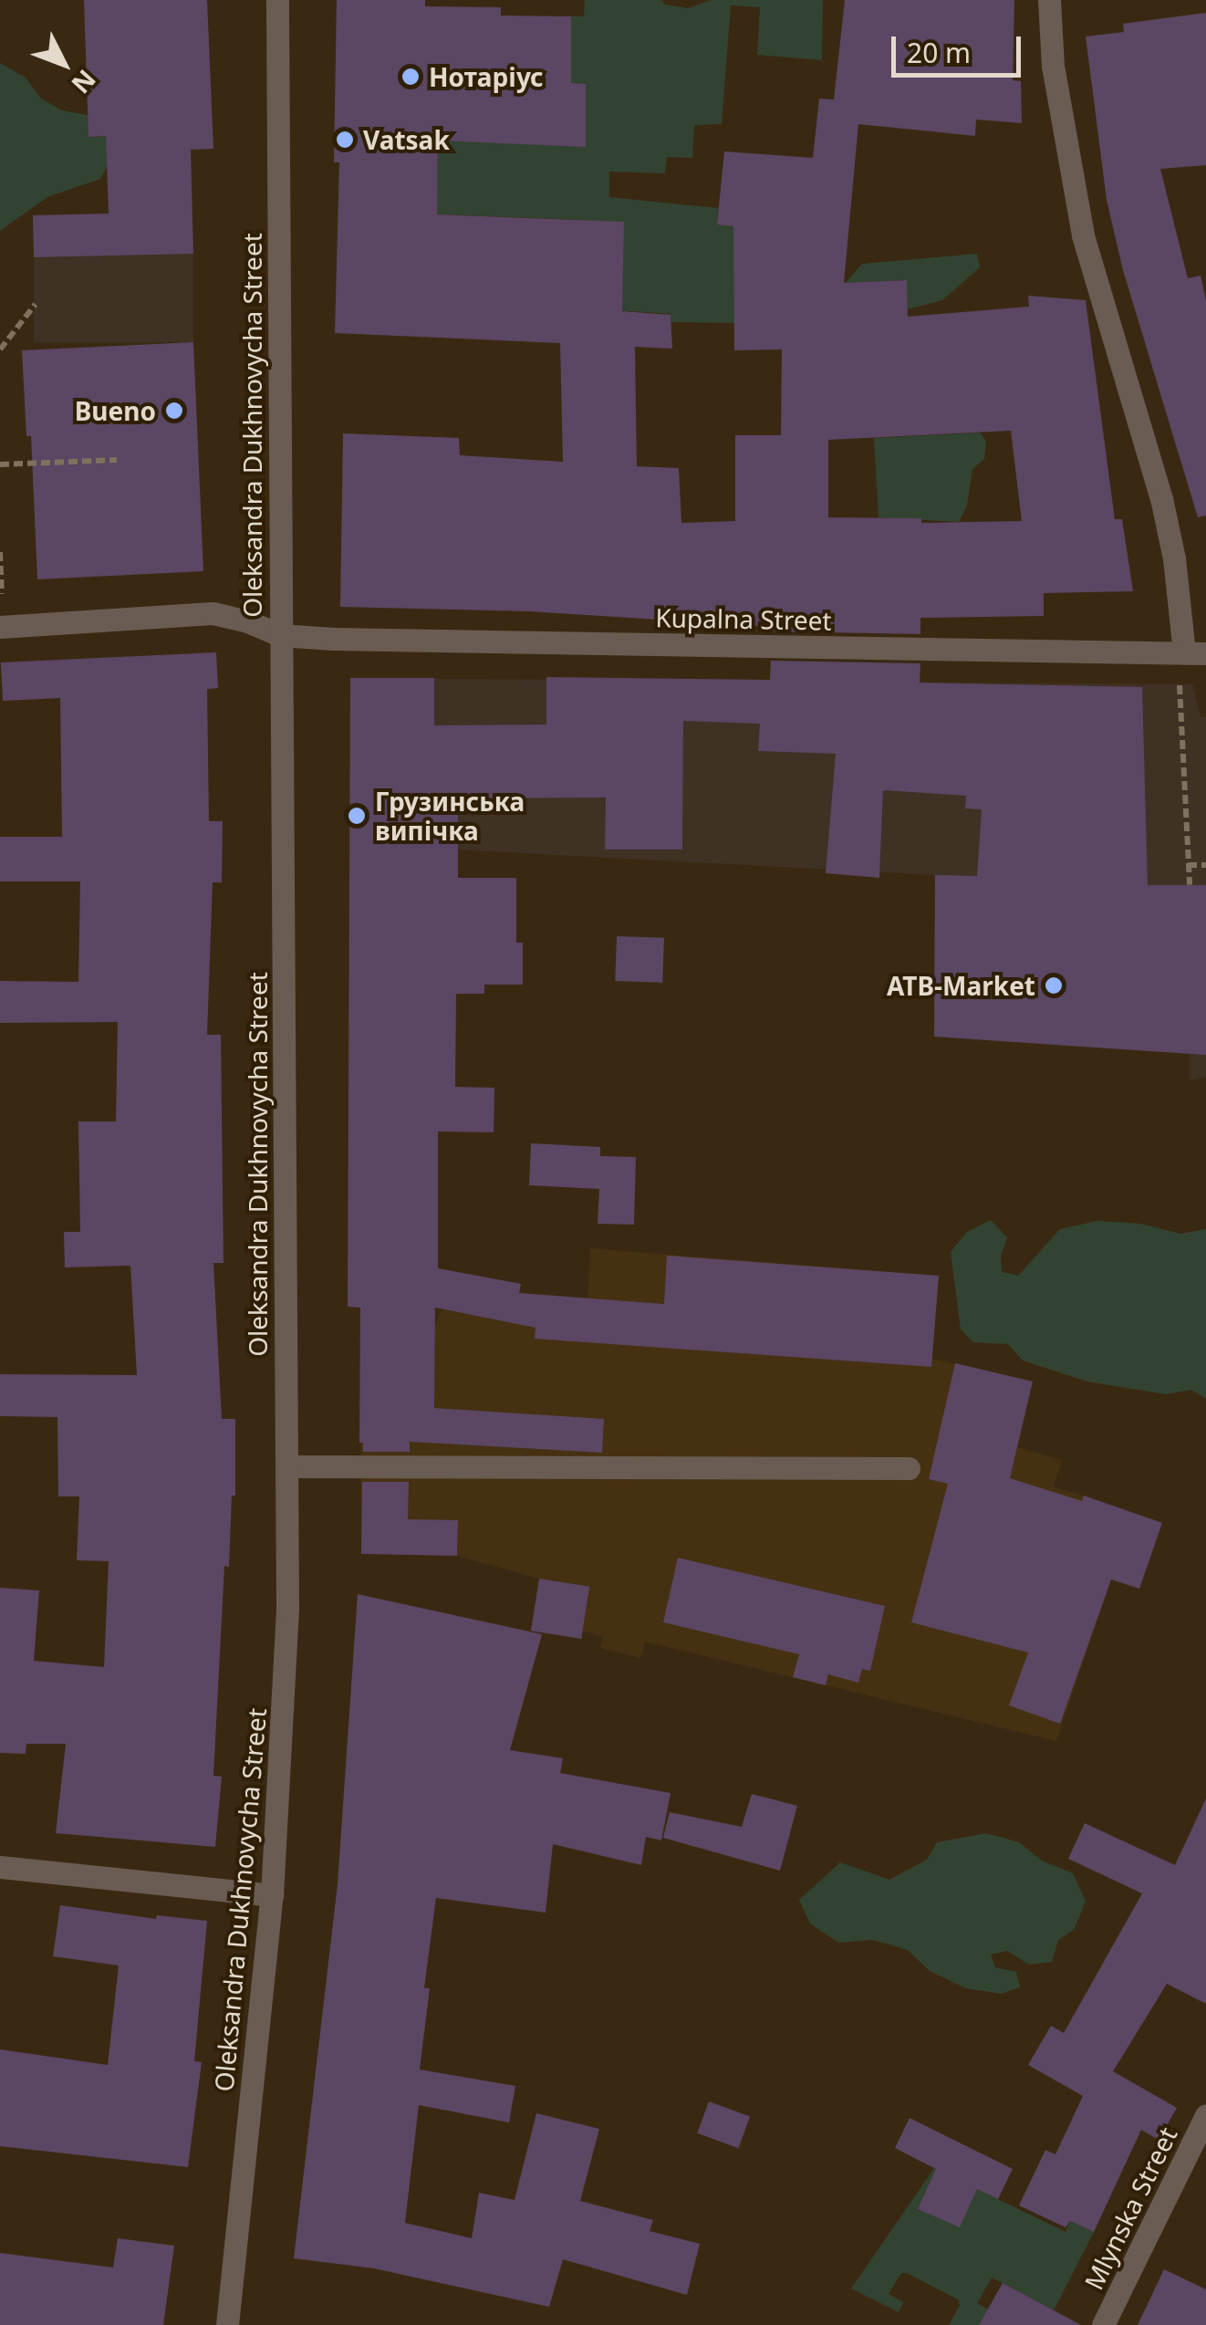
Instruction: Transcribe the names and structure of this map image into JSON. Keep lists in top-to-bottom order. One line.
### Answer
{"streets":{"street":["Oleksandra Dukhnovycha Street","Kupalna Street","Mlynska Street"]},"crossings":[["Oleksandra Dukhnovycha Street","Kupalna Street"]],"places":["Нотаріус","Vatsak","Bueno","Грузинська випічка","ATB-Market"],"scale_bar":"20 m","north":"bottom right"}
